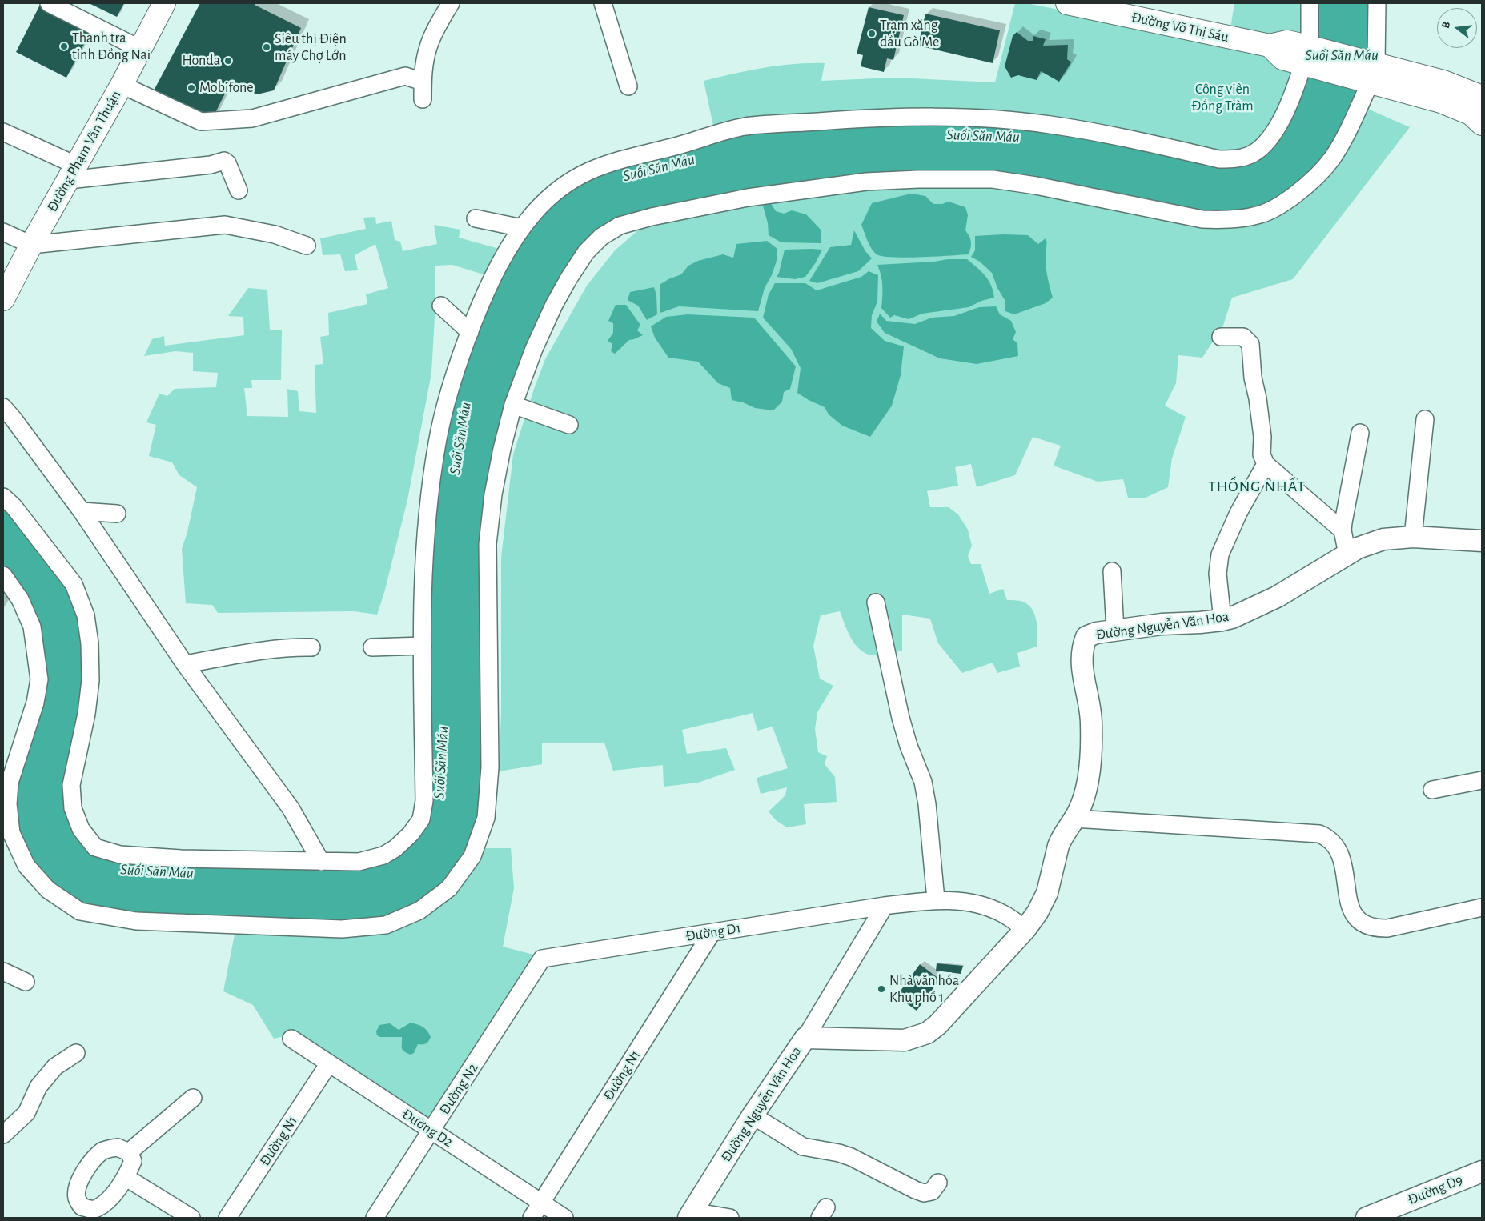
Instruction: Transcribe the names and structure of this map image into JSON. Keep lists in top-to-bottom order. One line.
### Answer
{"streets":{"main road":["Đường Võ Thị Sáu","Đường Phạm Văn Thuận"],"street":["Đường Nguyễn Văn Hoa","Đường D1","Đường N1","Đường N2","Đường D2","Đường D9"]},"crossings":[["Đường Nguyễn Văn Hoa","Đường D1"],["Đường D1","Đường N1"],["Đường D1","Đường N2"],["Đường N1","Đường D2"],["Đường N2","Đường D2"]],"districts":["THỐNG NHẤT"],"water":["Suối Săn Máu"],"parks":["Công viên Đồng Tràm"],"places":["Trạm xăng dầu Gò Me","Thanh tra tỉnh Đồng Nai","Siêu thị Điện máy Chợ Lớn","Honda","Mobifone","Nhà văn hóa Khu phố 1"],"north":"left"}
